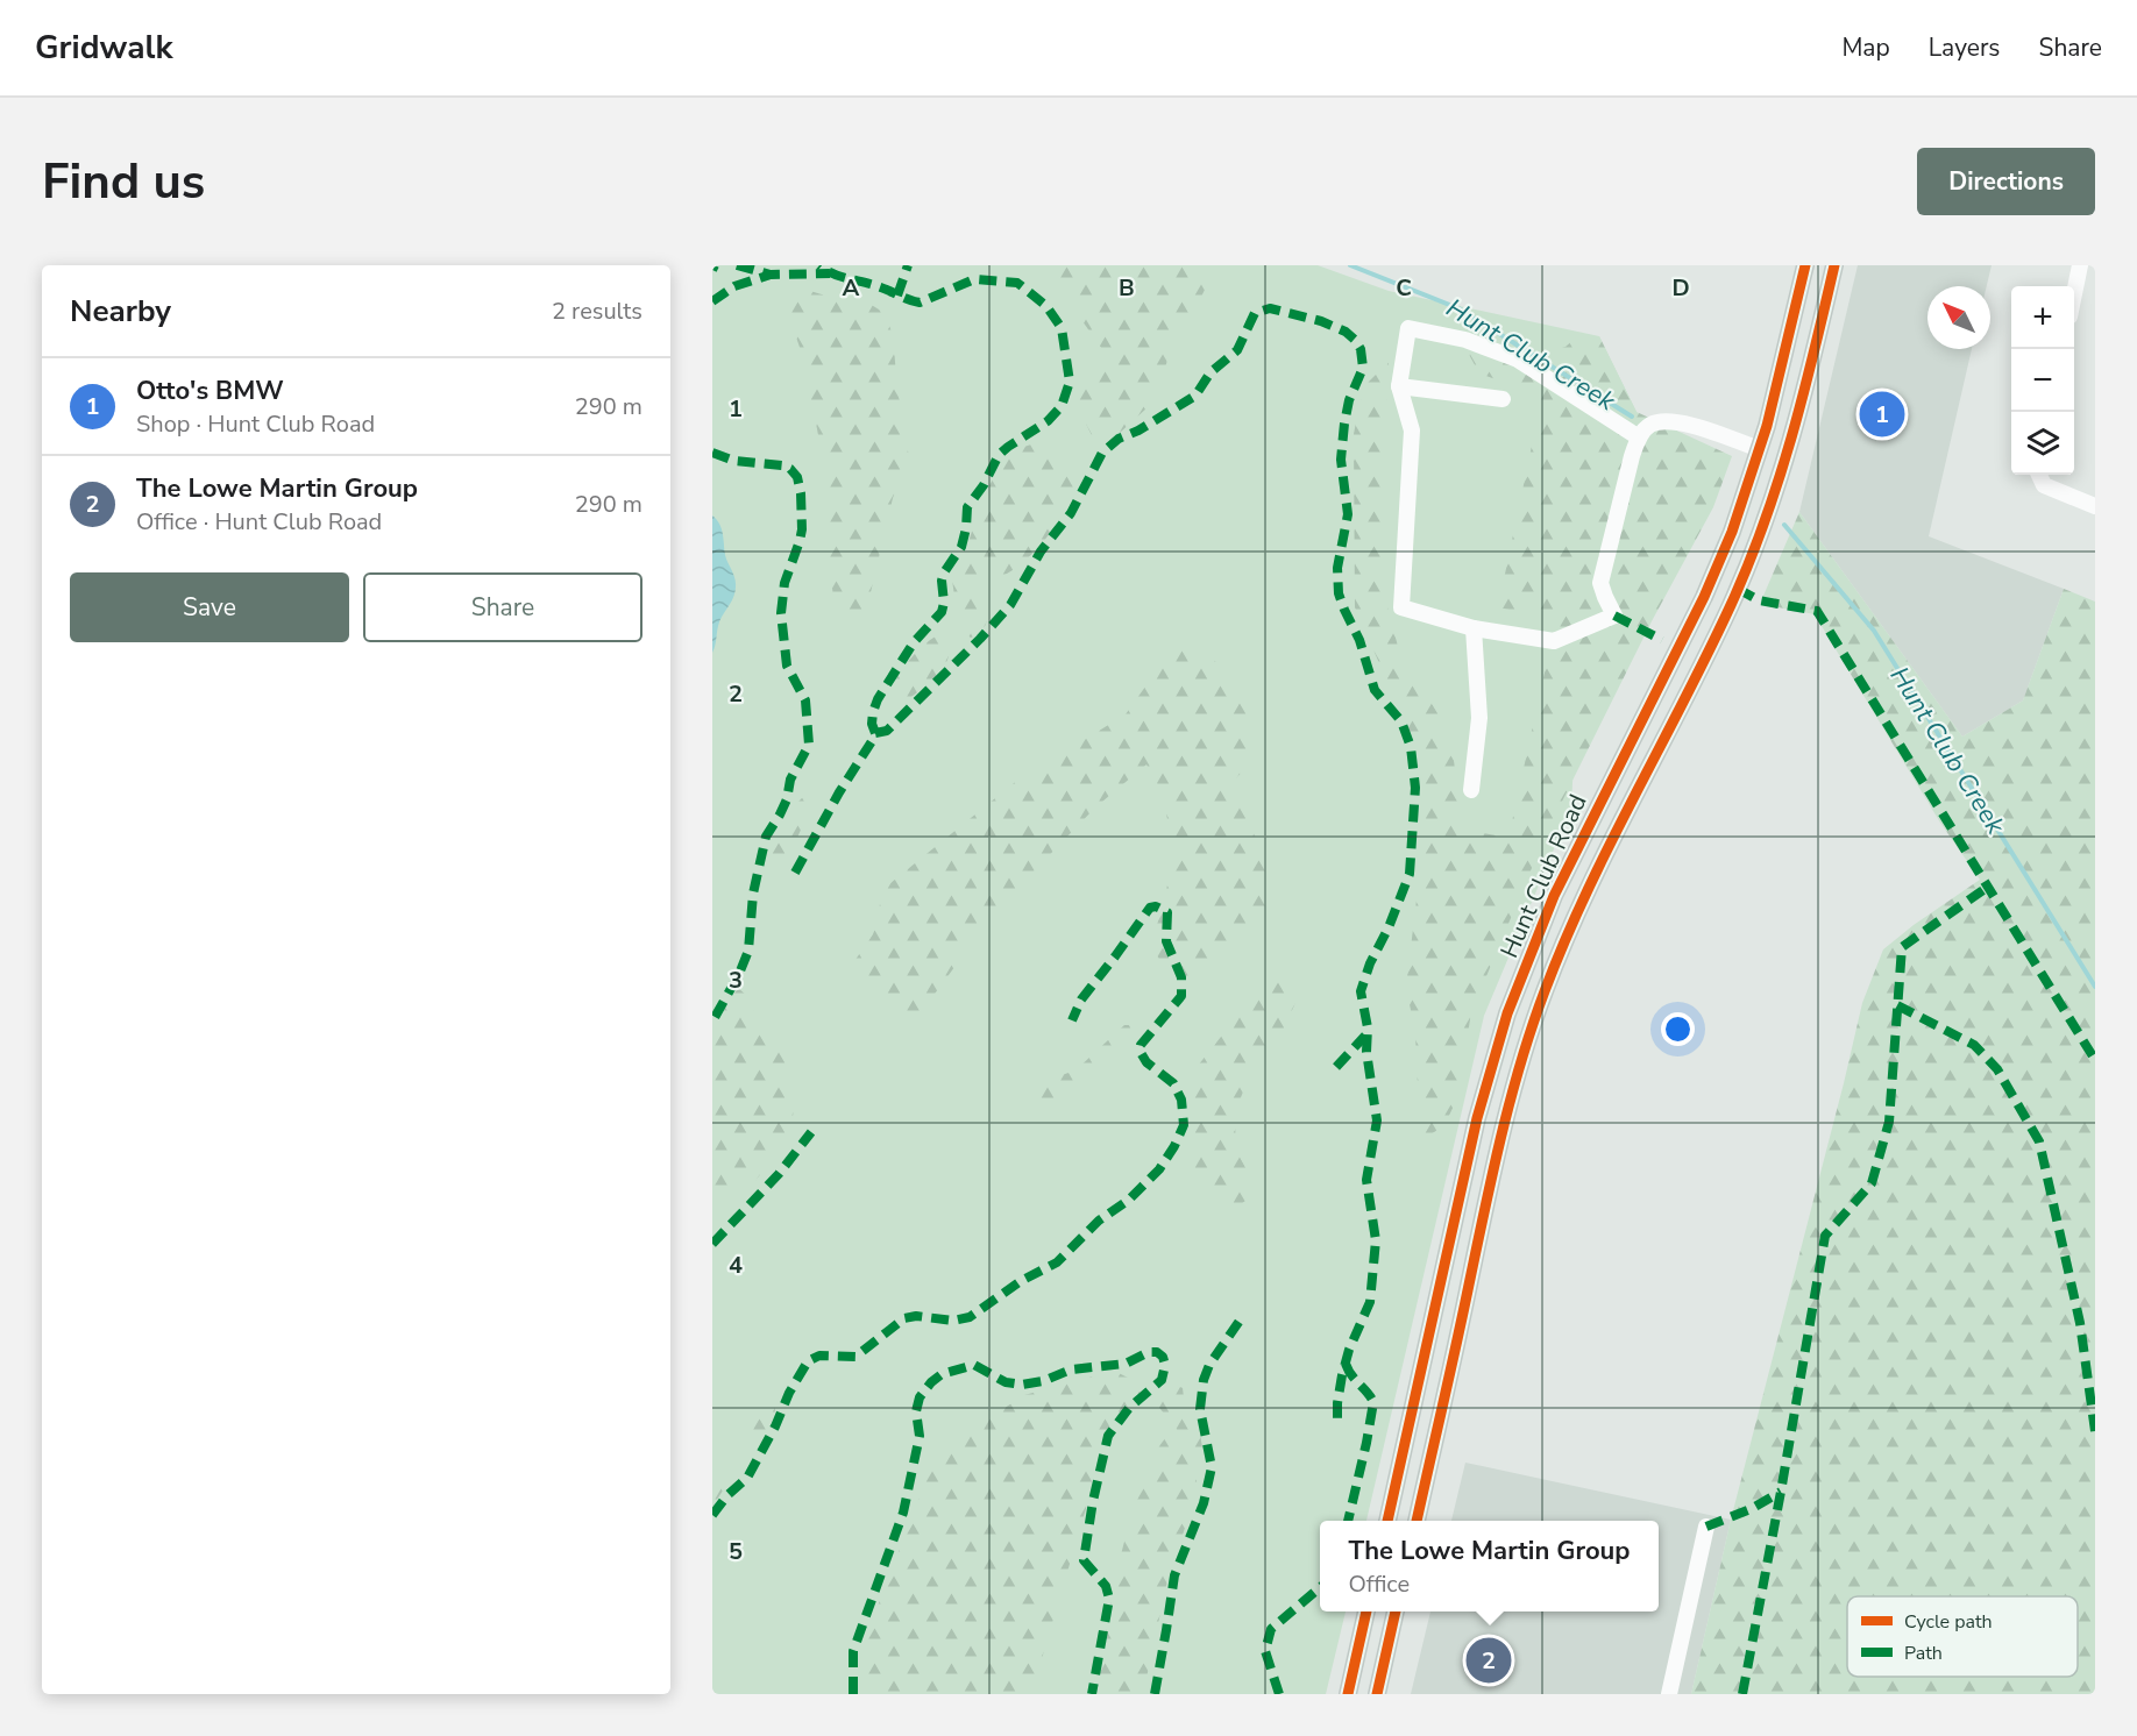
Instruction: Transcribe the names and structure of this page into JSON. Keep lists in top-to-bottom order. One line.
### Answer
{"streets":{"main road":["Hunt Club Road"]},"water":["Hunt Club Creek"],"legend":["Cycle path","Path"],"north":"top left","page":{"header":"Gridwalk","nav":["Map","Layers","Share"],"buttons":["Directions",["Save","Share"]],"title":"Find us","heading":["Nearby","2 results"],"map_buttons":["+","−"],"list":[{"mark":"1","name":"Otto's BMW","note":"Shop · Hunt Club Road","value":"290 m"},{"mark":"2","name":"The Lowe Martin Group","note":"Office · Hunt Club Road","value":"290 m"}],"pins":["1","2"],"popup":["The Lowe Martin Group","Office"]},"grid":{"columns":["A","B","C","D"],"rows":["1","2","3","4","5"]}}
